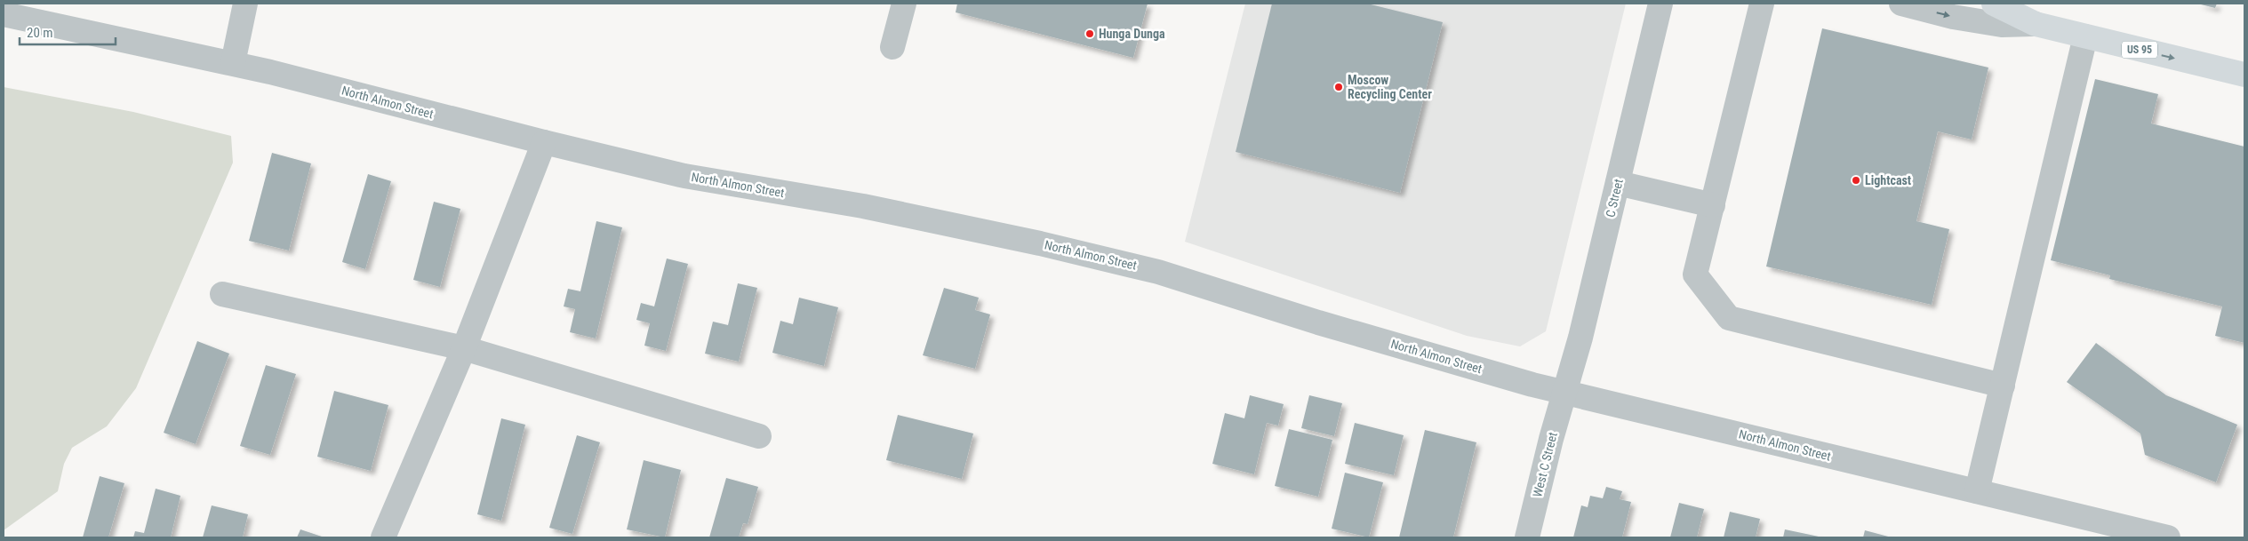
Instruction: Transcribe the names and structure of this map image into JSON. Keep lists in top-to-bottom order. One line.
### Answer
{"streets":{"highway":["US 95"],"street":["North Almon Street","C Street","West C Street"]},"crossings":[["North Almon Street","C Street"],["North Almon Street","West C Street"],["C Street","West C Street"]],"places":["Hunga Dunga","Moscow Recycling Center","Lightcast"],"scale_bar":"20 m"}
